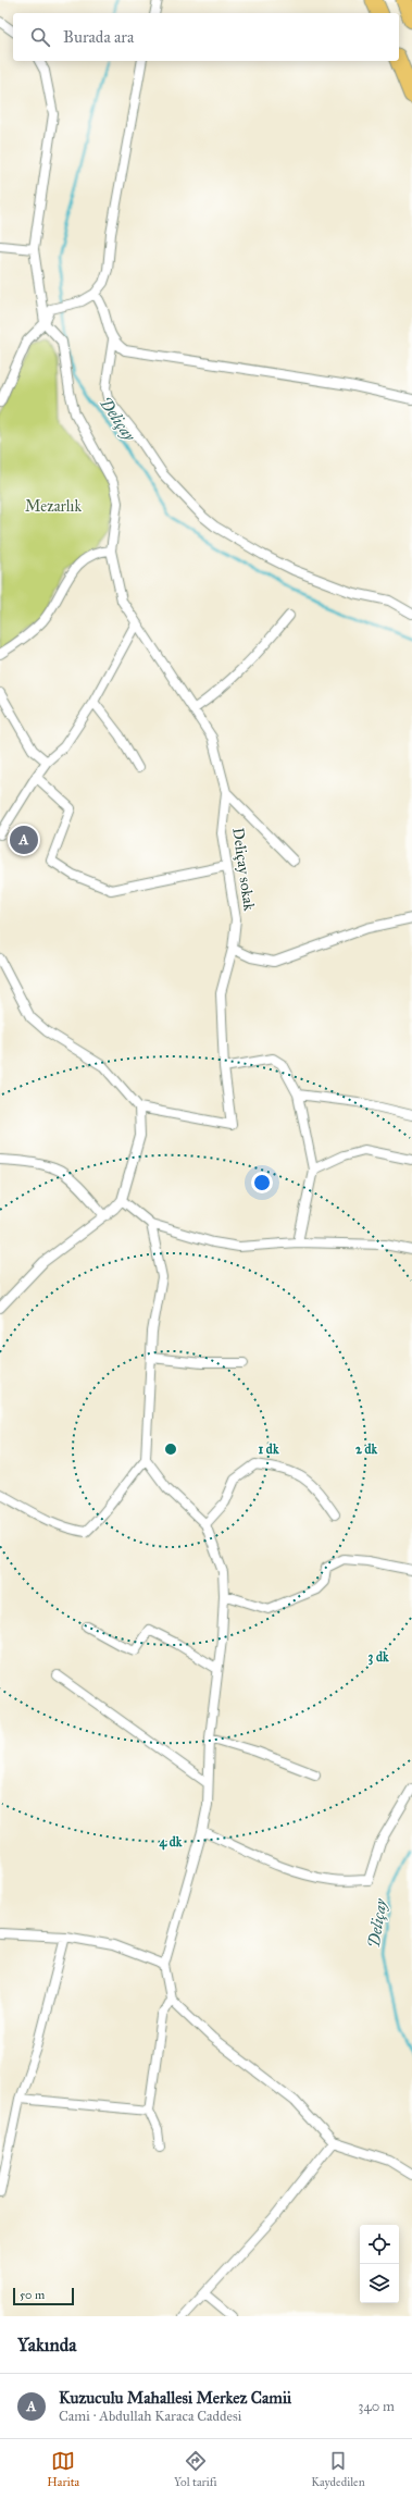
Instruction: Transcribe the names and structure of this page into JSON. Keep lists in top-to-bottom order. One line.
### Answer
{"streets":{"street":["Deliçay sokak"]},"water":["Deliçay"],"parks":["Mezarlık"],"scale_bar":"50 m","page":{"search":"Burada ara","pins":"A","scale":"50 m","heading":"Yakında","list":[{"mark":"A","name":"Kuzuculu Mahallesi Merkez Camii","note":"Cami · Abdullah Karaca Caddesi","value":"340 m"}],"nav":["Harita","Yol tarifi","Kaydedilen"]},"rings":["1 dk","2 dk","3 dk","4 dk"]}
